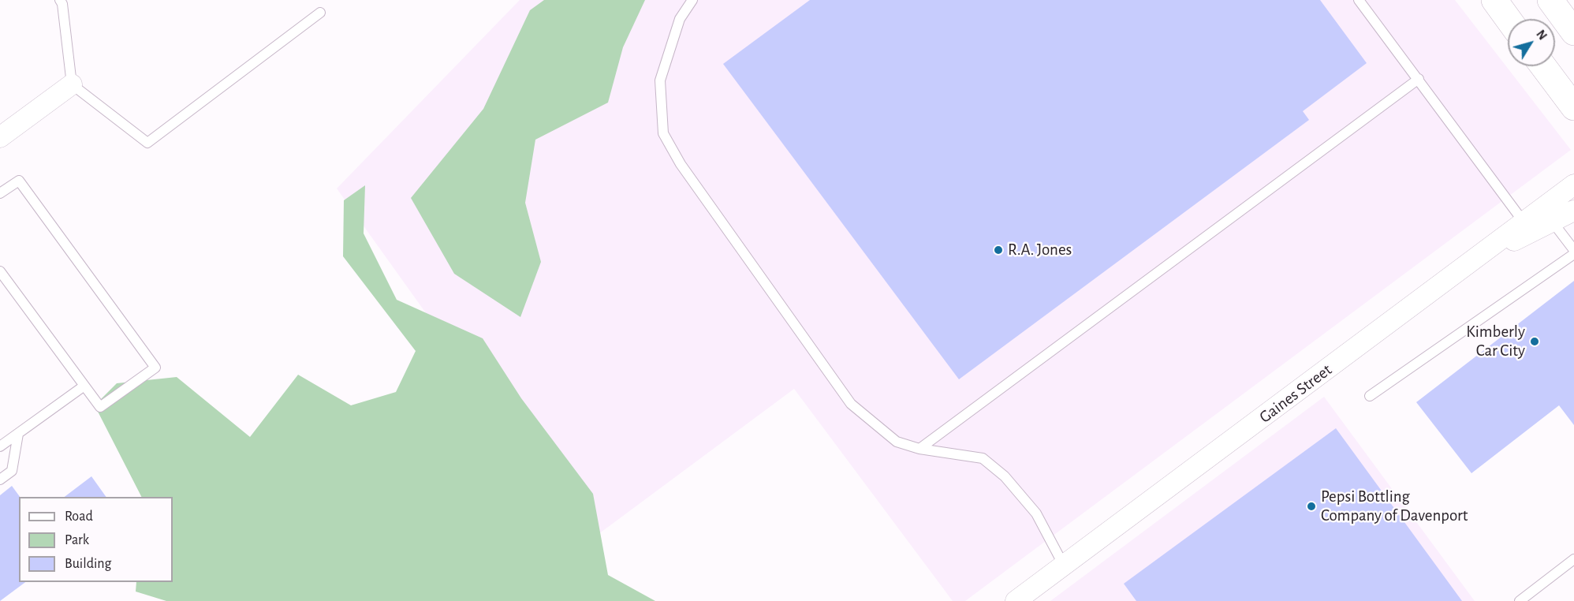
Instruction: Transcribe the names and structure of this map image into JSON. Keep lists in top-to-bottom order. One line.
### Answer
{"streets":{"street":["Gaines Street"]},"places":["R.A. Jones","Kimberly Car City","Pepsi Bottling Company of Davenport"],"legend":["Road","Park","Building"],"north":"top right"}
